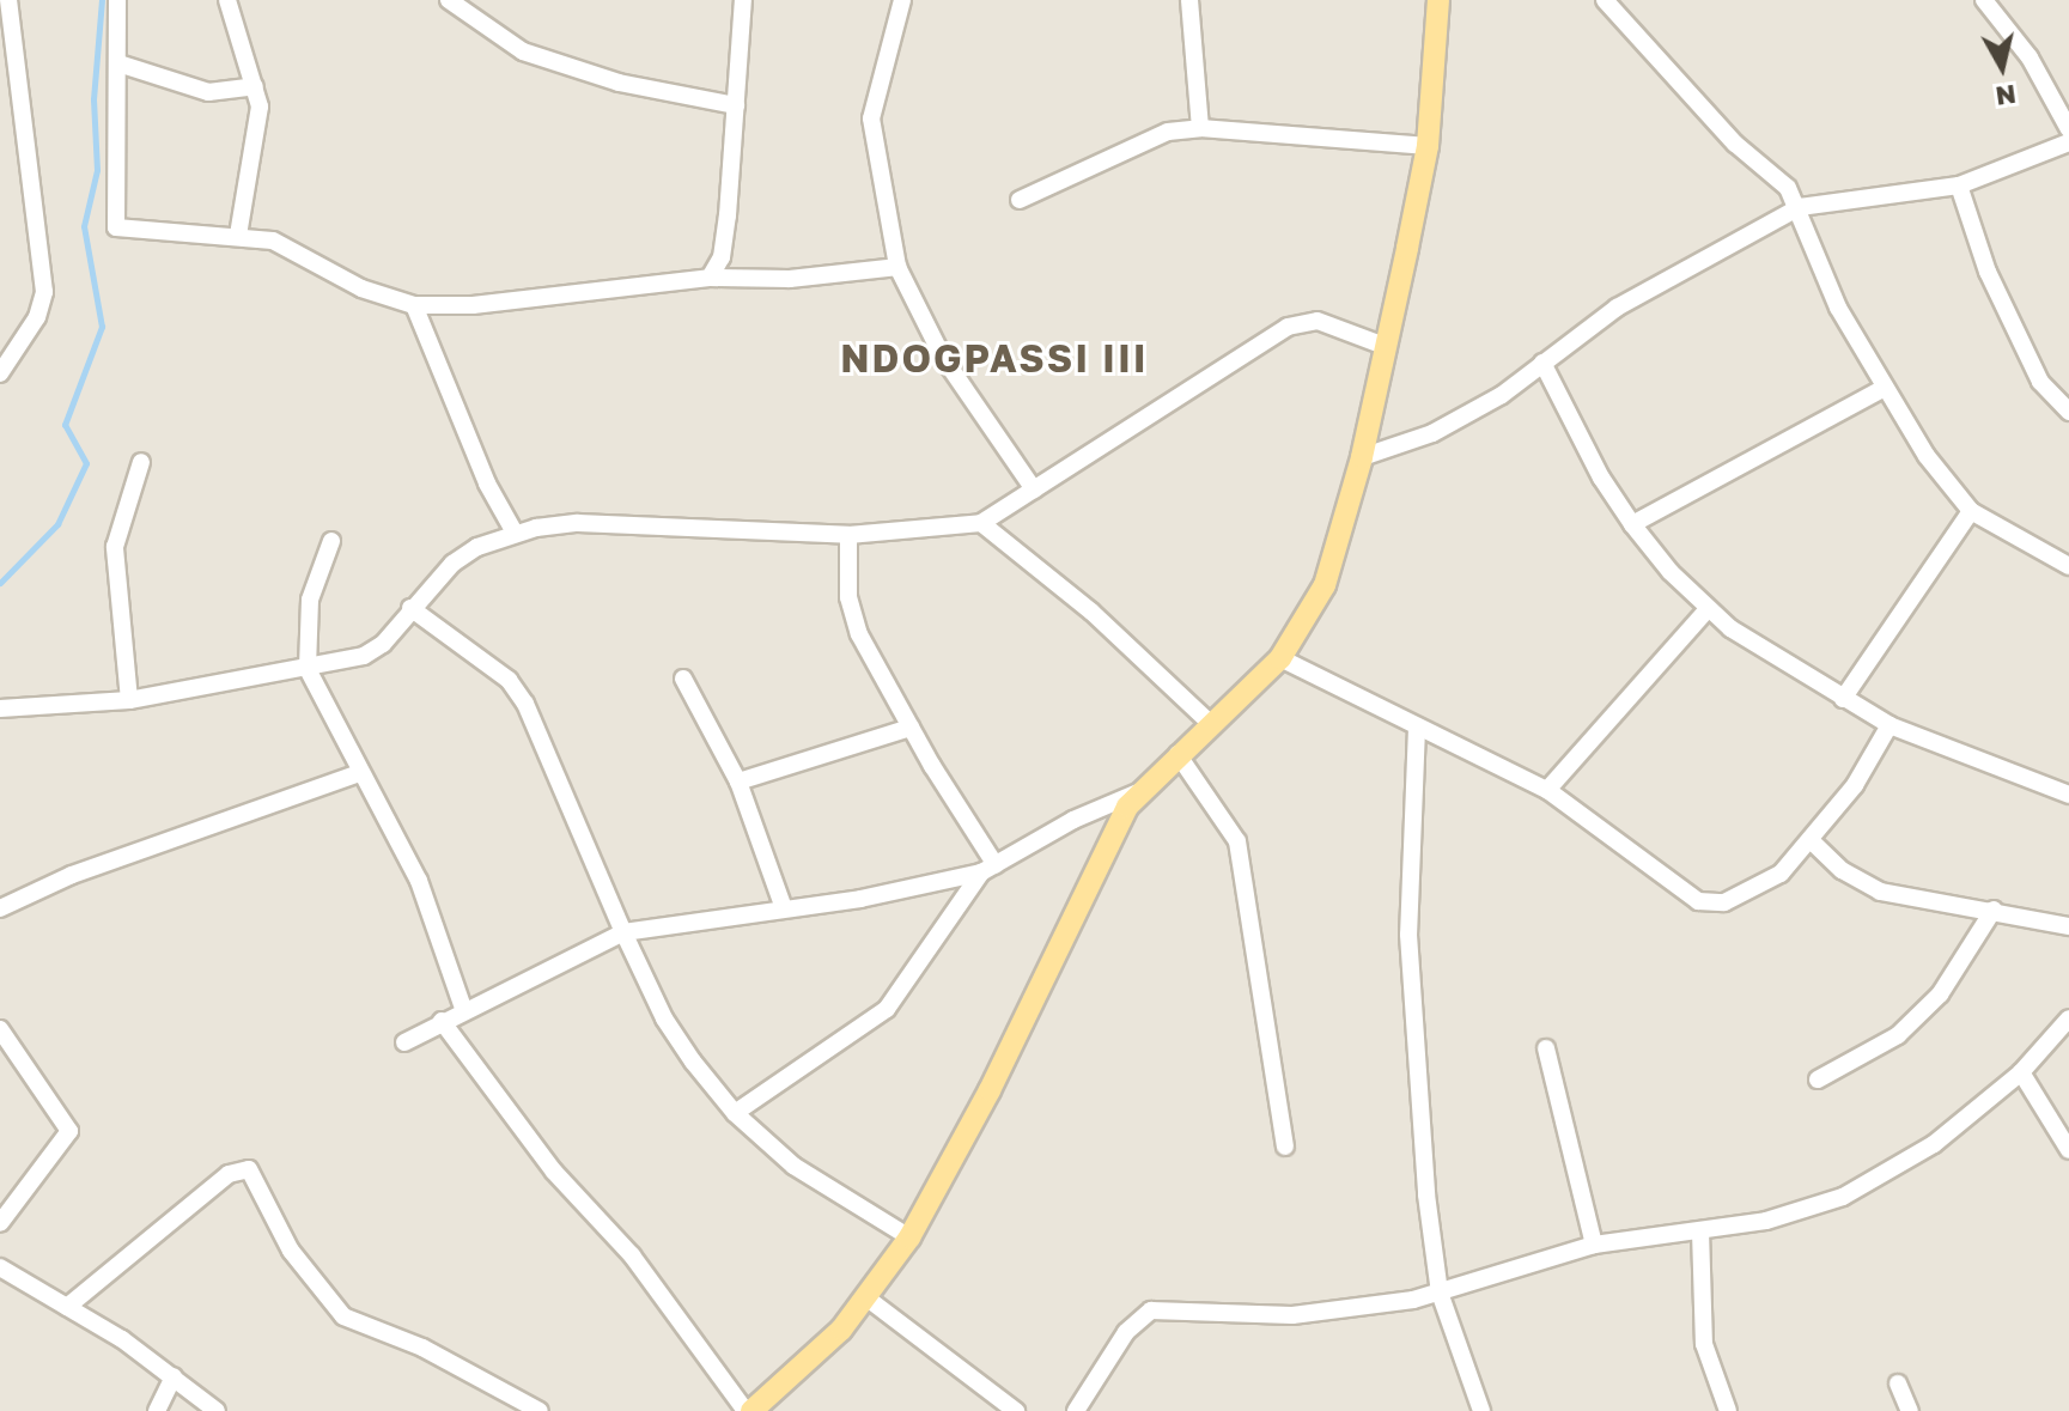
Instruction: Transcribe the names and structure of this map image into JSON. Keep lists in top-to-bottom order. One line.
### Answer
{"districts":["NDOGPASSI III"],"north":"bottom"}
